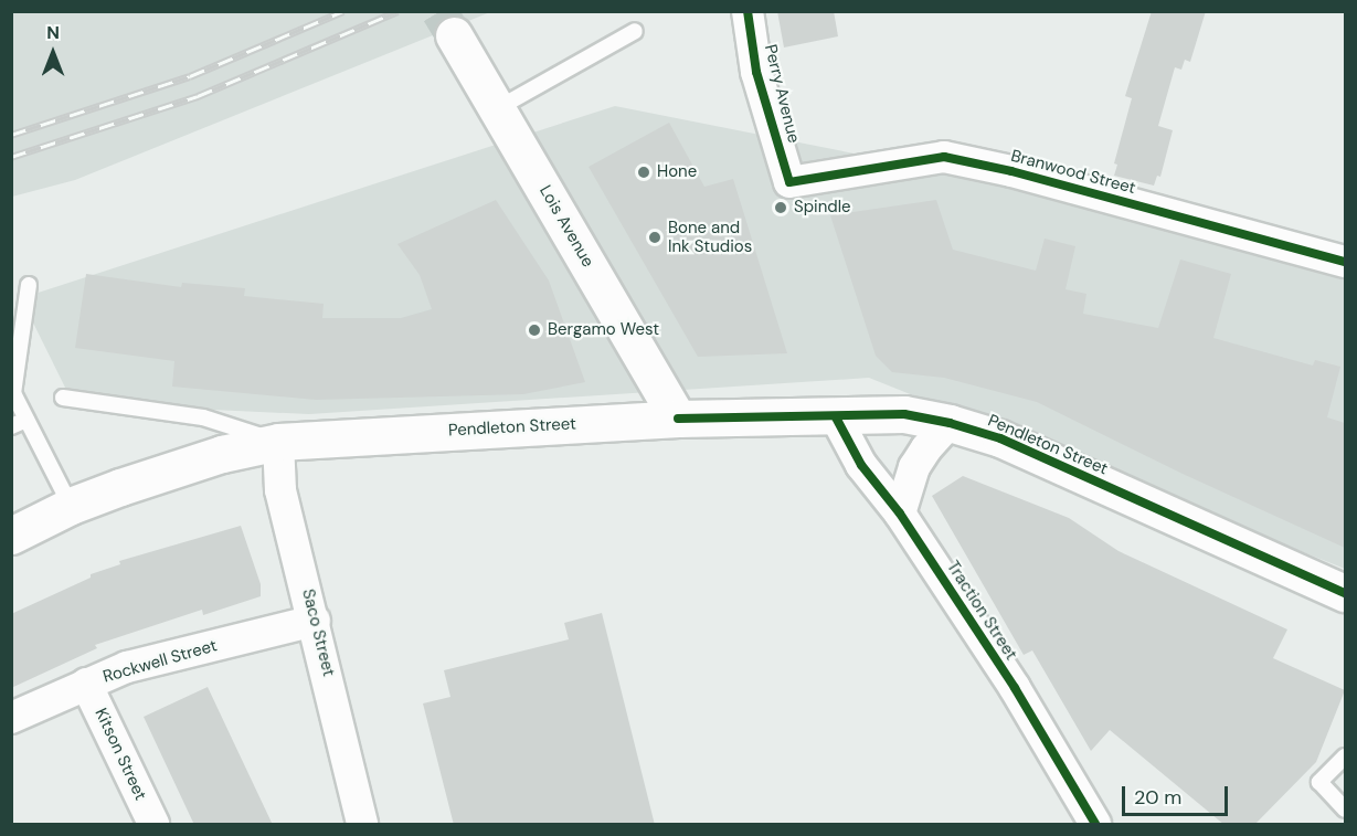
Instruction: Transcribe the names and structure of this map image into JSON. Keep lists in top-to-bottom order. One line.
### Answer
{"streets":{"main road":["Lois Avenue","Pendleton Street"],"street":["Perry Avenue","Branwood Street","Traction Street","Saco Street","Rockwell Street","Kitson Street"]},"crossings":[["Perry Avenue","Branwood Street"],["Lois Avenue","Pendleton Street"],["Pendleton Street","Traction Street"],["Pendleton Street","Saco Street"],["Saco Street","Rockwell Street"],["Rockwell Street","Kitson Street"]],"places":["Hone","Spindle","Bone and Ink Studios","Bergamo West"],"scale_bar":"20 m","north":"top"}
